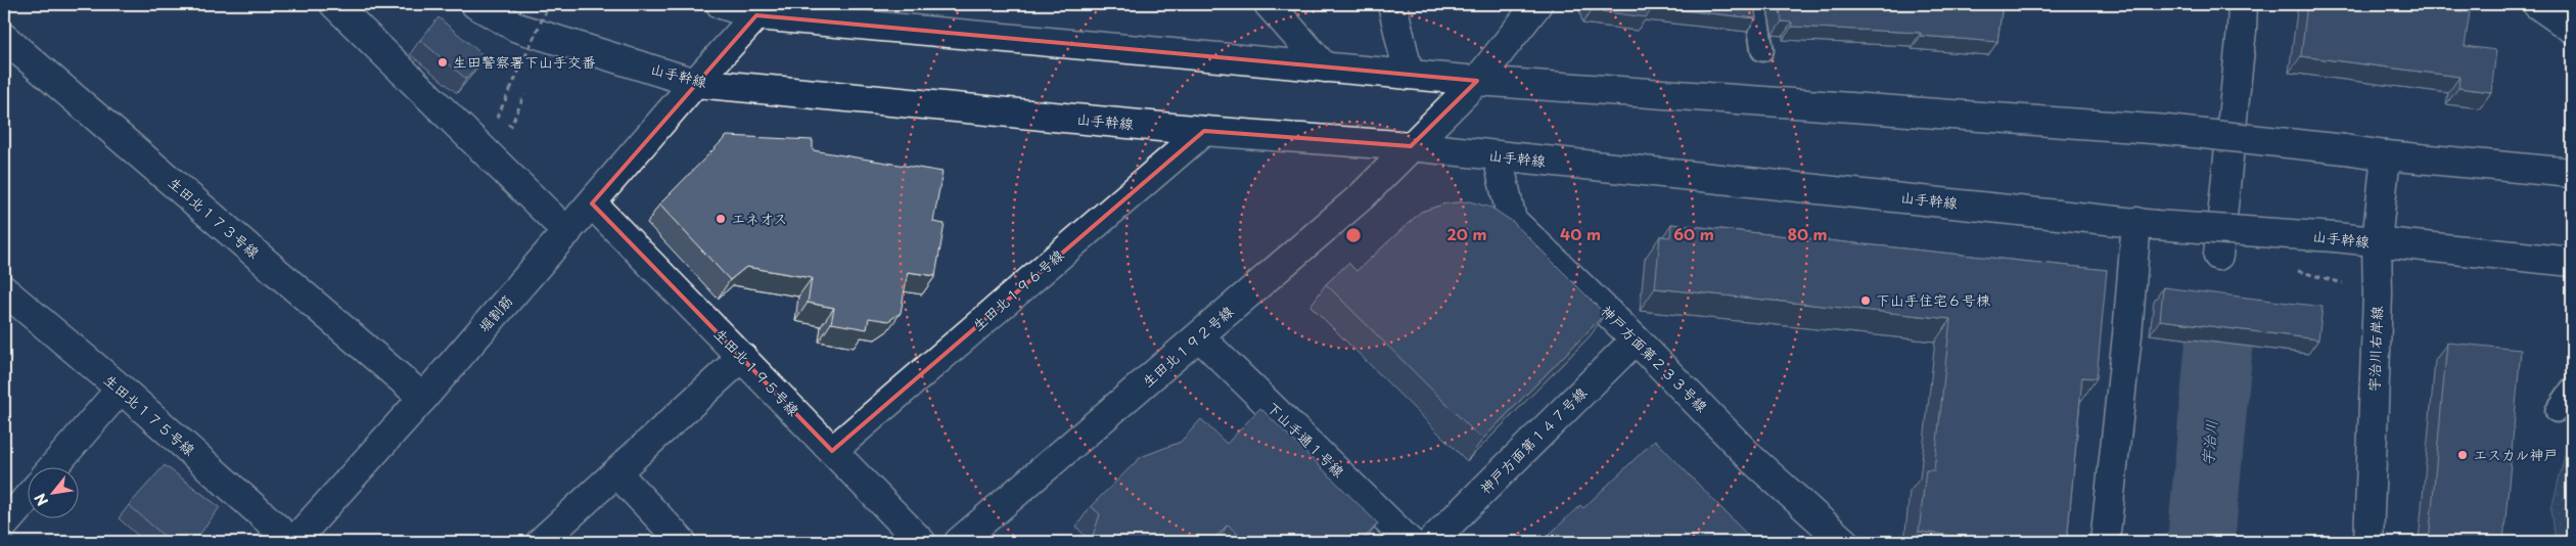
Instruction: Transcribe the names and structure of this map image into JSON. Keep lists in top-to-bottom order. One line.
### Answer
{"streets":{"street":["山手幹線","生田北１７３号線","生田北１９６号線","堀割筋","生田北１９２号線","宇治川右岸線","神戸方面第２３３号線","生田北１９５号線","生田北１７５号線","下山手通１号線","神戸方面第１４７号線"]},"crossings":[["山手幹線","生田北１９６号線"],["山手幹線","堀割筋"],["山手幹線","生田北１９２号線"],["山手幹線","宇治川右岸線"],["山手幹線","神戸方面第２３３号線"],["生田北１７３号線","堀割筋"],["生田北１９６号線","生田北１９５号線"],["堀割筋","生田北１９５号線"],["堀割筋","生田北１７５号線"],["生田北１９２号線","下山手通１号線"],["神戸方面第２３３号線","神戸方面第１４７号線"]],"water":["宇治川"],"places":["生田警察署下山手交番","エネオス","下山手住宅６号棟","エスカル神戸"],"north":"bottom left","rings":["20 m","40 m","60 m","80 m"]}
